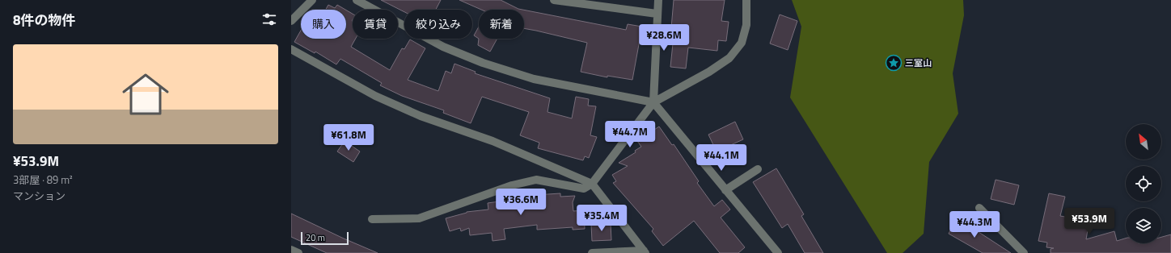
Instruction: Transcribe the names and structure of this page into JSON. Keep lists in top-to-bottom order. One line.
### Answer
{"places":{"place":["三室山"]},"scale_bar":"20 m","north":"top left","page":{"heading":"8件の物件","chip":["購入","賃貸","絞り込み","新着"],"price":["¥28.6M","¥44.7M","¥61.8M","¥44.1M","¥36.6M","¥35.4M","¥53.9M","¥44.3M"],"list":[{"name":"¥53.9M","note":"3部屋 · 89 m² · マンション"}],"scale":"20 m"}}
